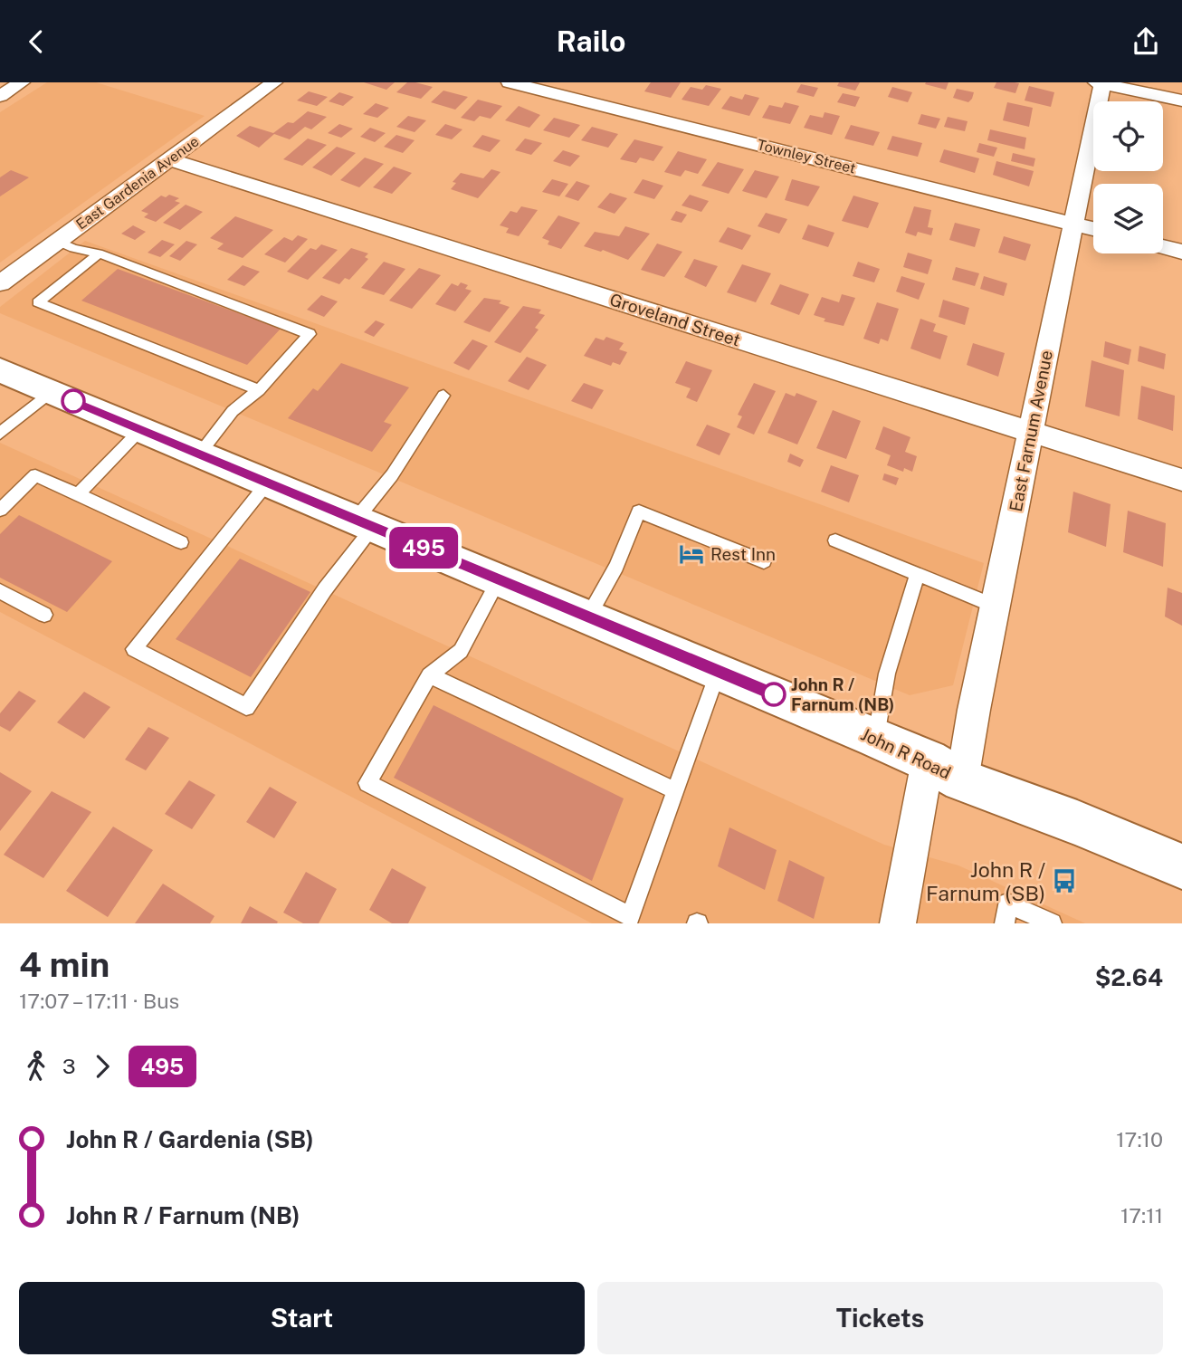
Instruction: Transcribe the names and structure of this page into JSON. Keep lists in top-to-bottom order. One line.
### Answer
{"streets":{"main road":["John R Road"],"street":["Townley Street","East Gardenia Avenue","Groveland Street","East Farnum Avenue"]},"crossings":[["Townley Street","East Farnum Avenue"],["East Gardenia Avenue","Groveland Street"],["Groveland Street","East Farnum Avenue"],["East Farnum Avenue","John R Road"]],"places":{"hotel":["Rest Inn"],"other":["John R / Farnum (NB)"],"bus stop":["John R / Farnum (SB)"]},"lines":["bus line 495"],"page":{"header":"Railo","on_map":"495","heading":["4 min","17:07 – 17:11 · Bus","$2.64"],"legs":["3","495"],"list":[{"name":"John R / Gardenia (SB)","value":"17:10"},{"name":"John R / Farnum (NB)","value":"17:11"}],"buttons":["Start","Tickets"]}}
